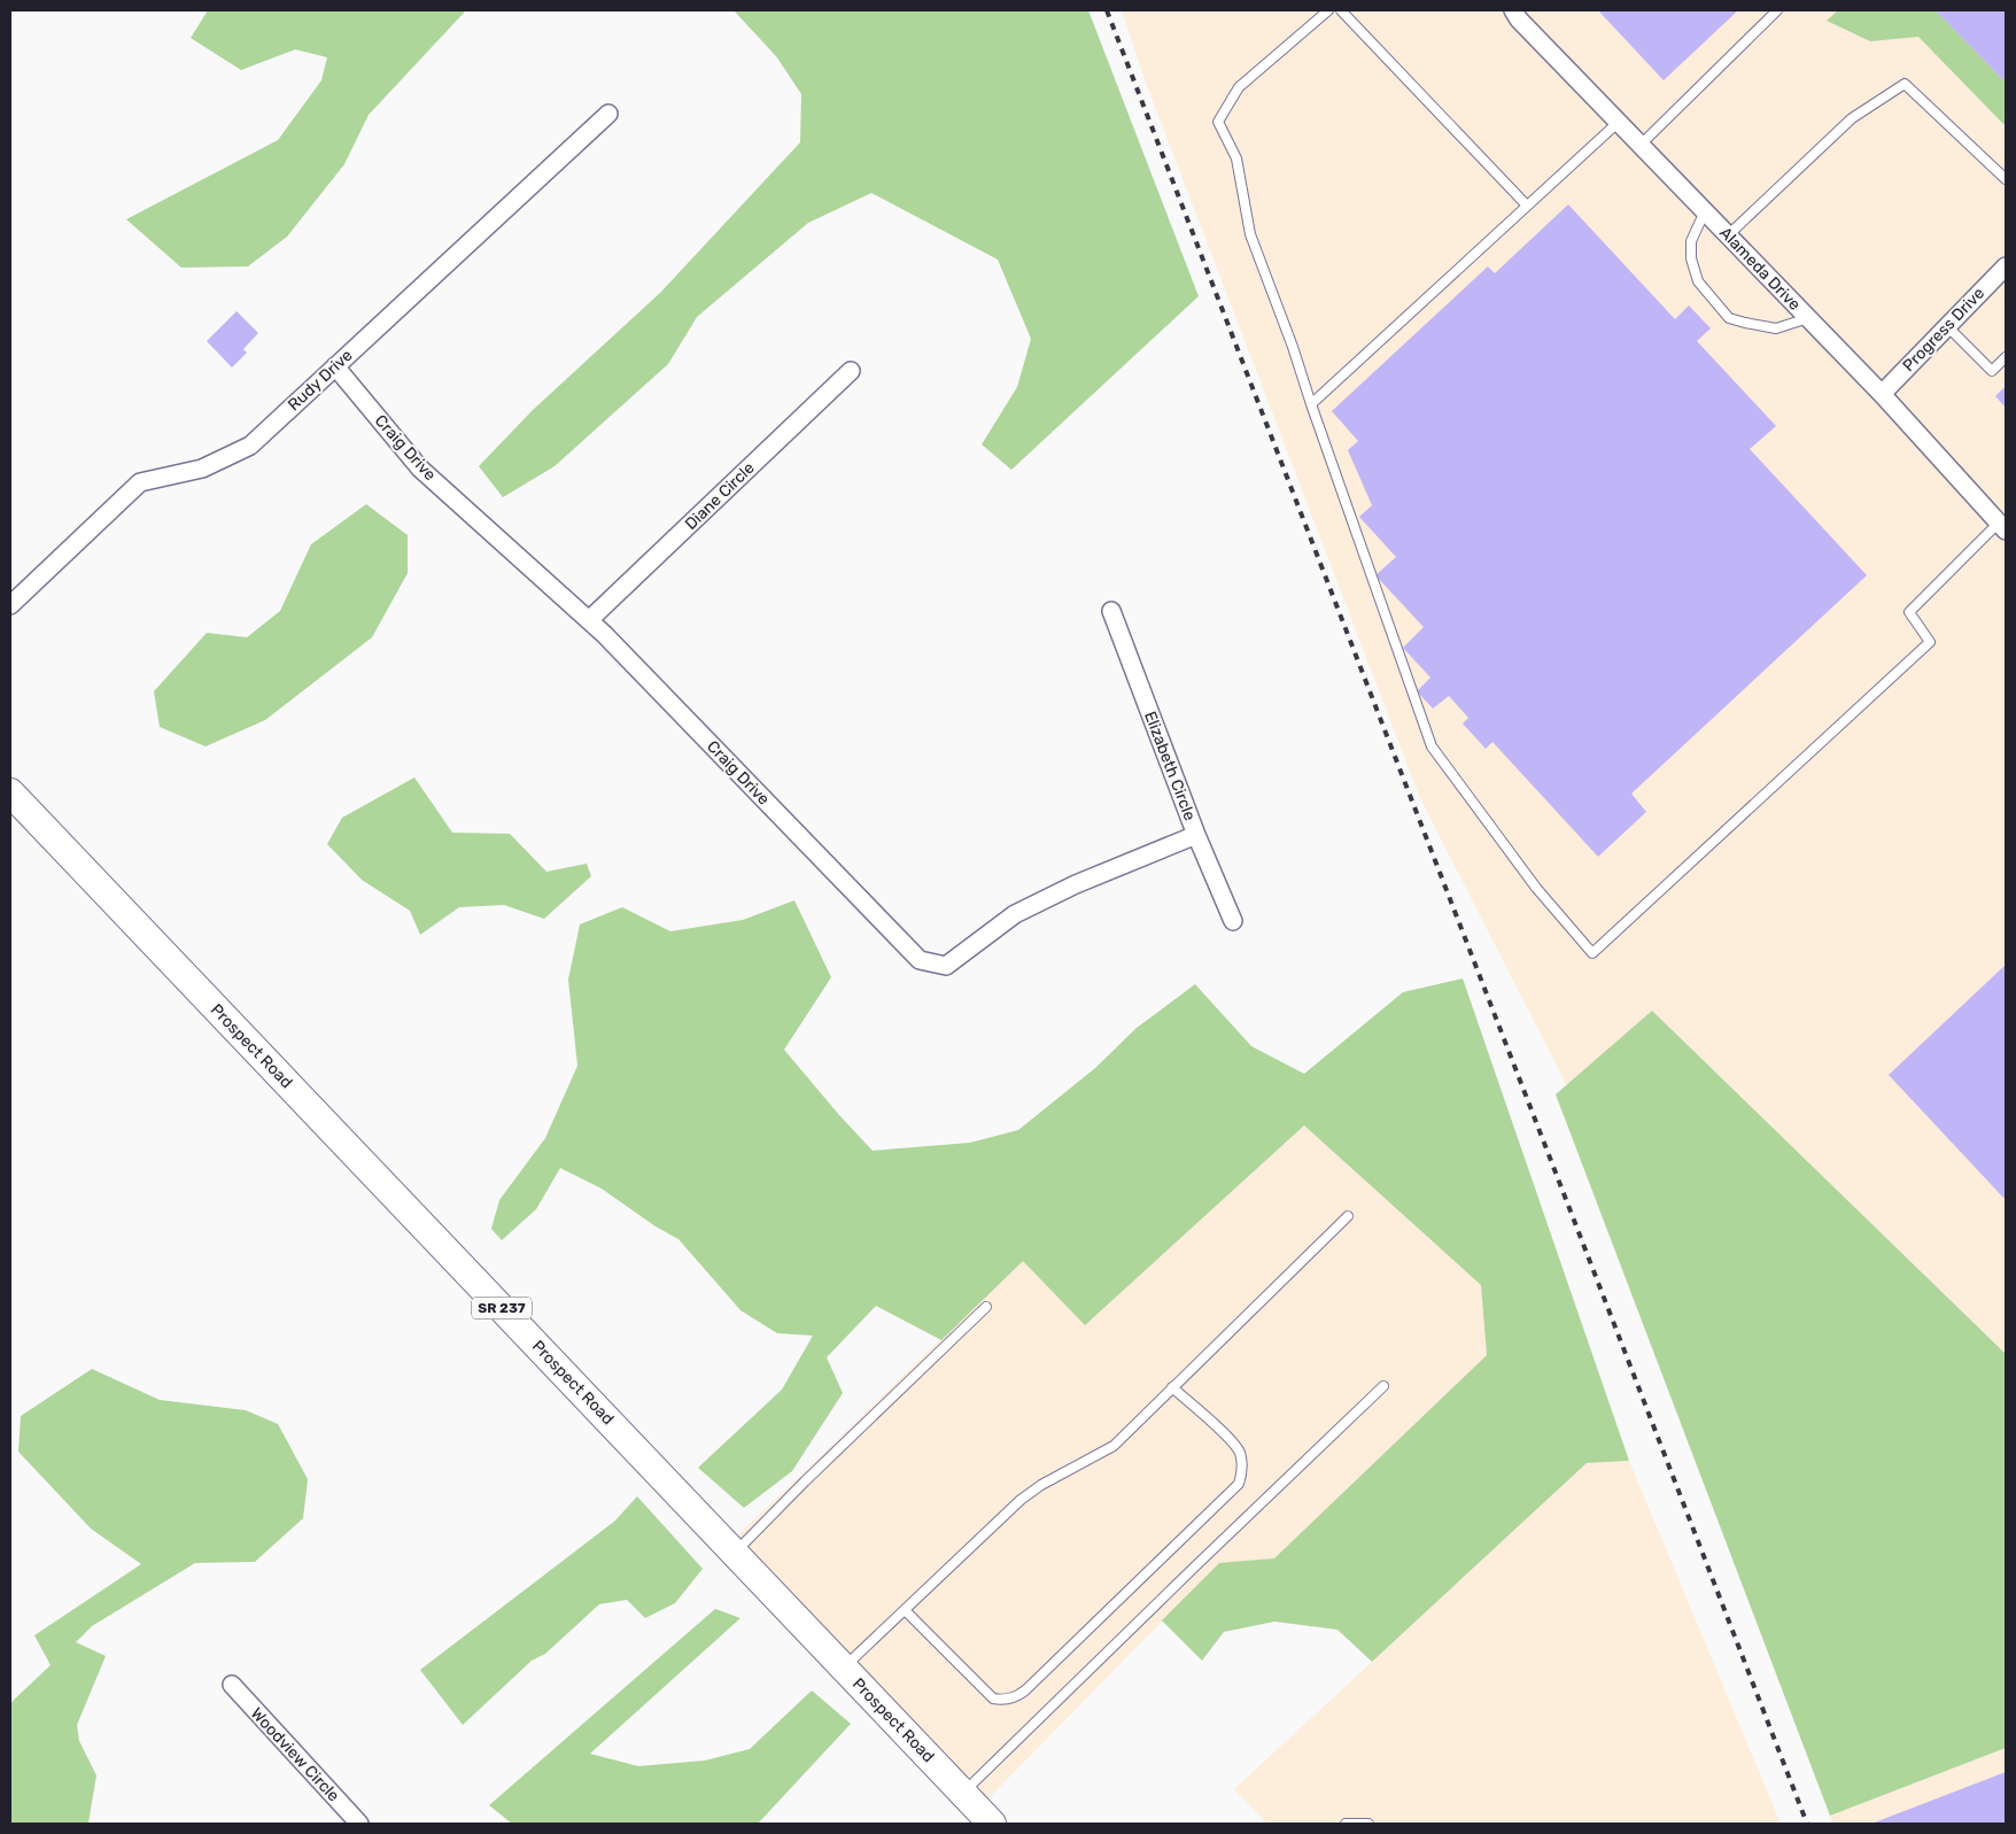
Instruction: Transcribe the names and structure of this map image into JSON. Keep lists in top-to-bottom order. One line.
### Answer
{"streets":{"main road":["Prospect Road","SR 237"],"street":["Alameda Drive","Progress Drive","Rudy Drive","Craig Drive","Diane Circle","Elizabeth Circle","Woodview Circle"]},"crossings":[["Alameda Drive","Progress Drive"],["Rudy Drive","Craig Drive"],["Craig Drive","Diane Circle"],["Craig Drive","Elizabeth Circle"]]}
